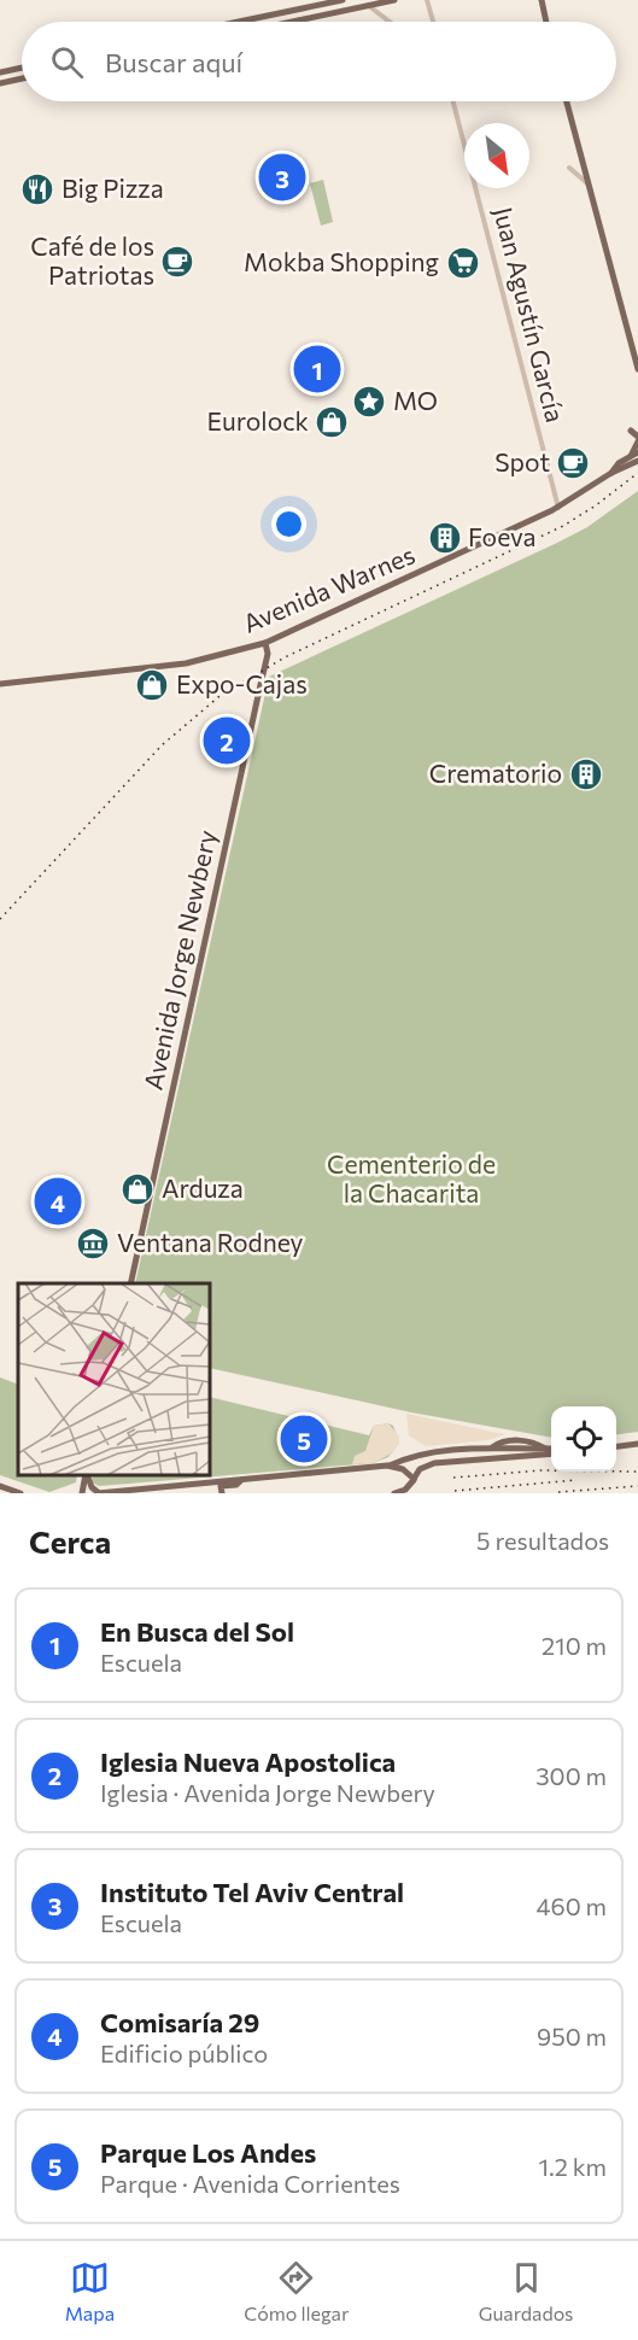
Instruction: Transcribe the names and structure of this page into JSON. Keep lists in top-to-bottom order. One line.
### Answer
{"streets":{"main road":["Avenida Warnes","Avenida Jorge Newbery"],"street":["Juan Agustín García"]},"crossings":[["Juan Agustín García","Avenida Warnes"],["Avenida Warnes","Avenida Jorge Newbery"]],"parks":["Cementerio de la Chacarita"],"places":{"restaurant":["Big Pizza"],"cafe":["Café de los Patriotas","Spot"],"supermarket":["Mokba Shopping"],"place":["MO"],"shop":["Eurolock","Expo-Cajas","Arduza"],"building":["Foeva","Crematorio"],"museum":["Ventana Rodney"]},"north":"bottom right","page":{"search":"Buscar aquí","pins":["3","1","2","4","5"],"heading":["Cerca","5 resultados"],"list":[{"mark":"1","name":"En Busca del Sol","note":"Escuela","value":"210 m"},{"mark":"2","name":"Iglesia Nueva Apostolica","note":"Iglesia · Avenida Jorge Newbery","value":"300 m"},{"mark":"3","name":"Instituto Tel Aviv Central","note":"Escuela","value":"460 m"},{"mark":"4","name":"Comisaría 29","note":"Edificio público","value":"950 m"},{"mark":"5","name":"Parque Los Andes","note":"Parque · Avenida Corrientes","value":"1.2 km"}],"nav":["Mapa","Cómo llegar","Guardados"]}}
